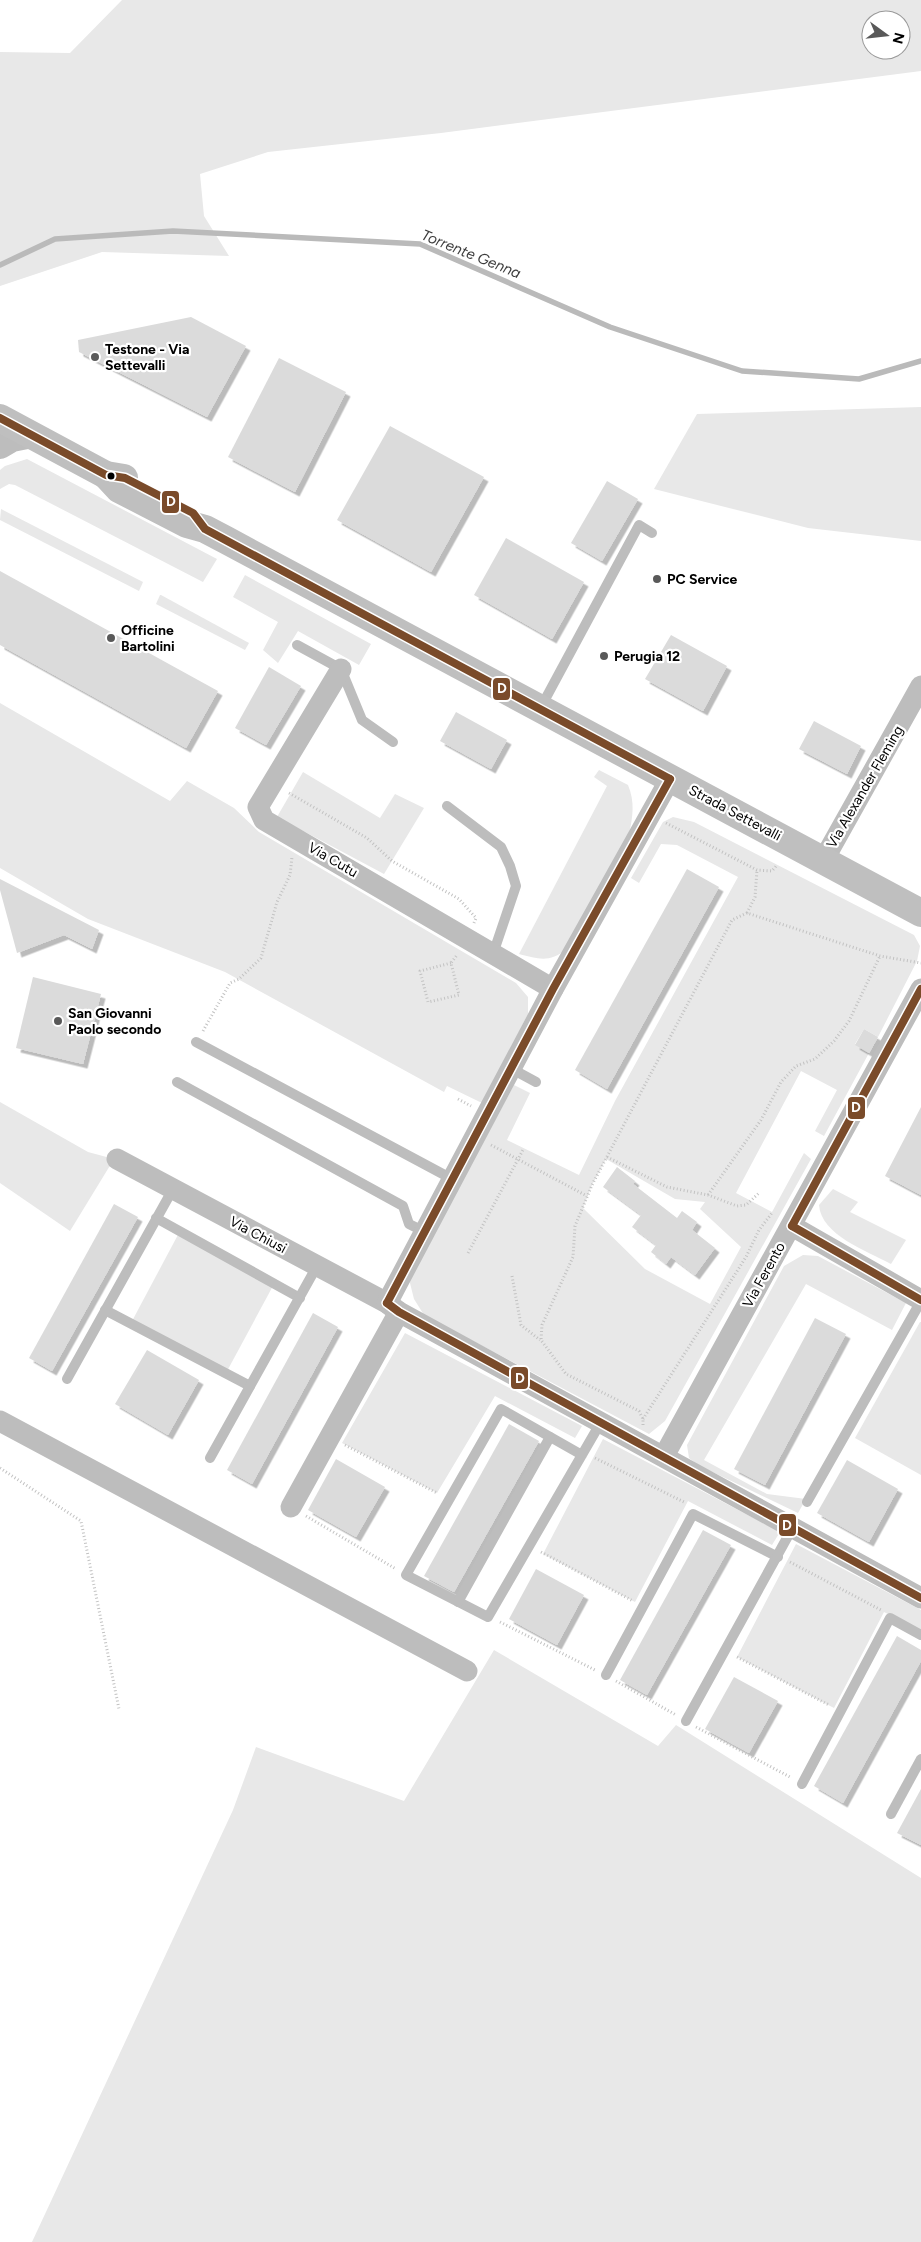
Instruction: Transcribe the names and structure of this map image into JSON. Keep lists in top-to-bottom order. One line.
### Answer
{"streets":{"main road":["Strada Settevalli"],"street":["Via Alexander Fleming","Via Cutu","Via Chiusi","Via Ferento"]},"crossings":[["Via Alexander Fleming","Strada Settevalli"],["Via Chiusi","Via Ferento"]],"water":["Torrente Genna"],"places":["Testone - Via Settevalli","PC Service","Officine Bartolini","Perugia 12","San Giovanni Paolo secondo"],"lines":["transit line D"],"north":"right"}
